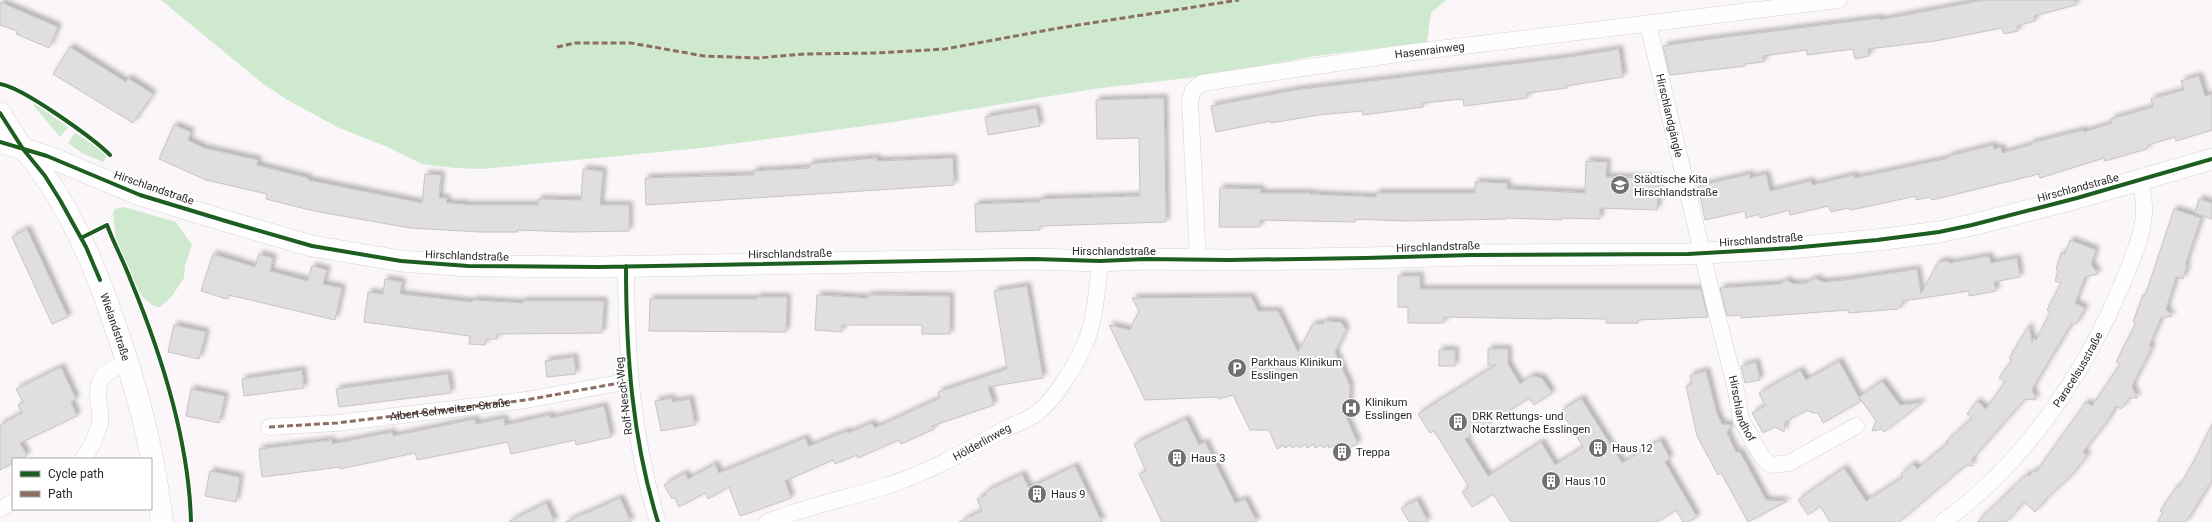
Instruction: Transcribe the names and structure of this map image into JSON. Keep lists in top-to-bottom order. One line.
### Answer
{"streets":{"main road":["Wielandstraße"],"street":["Hasenrainweg","Hirschlandgängle","Hirschlandstraße","Paracelsusstraße","Rolf-Nesch-Weg","Hirschlandhof","Albert-Schweitzer-Straße","Hölderlinweg"]},"crossings":[["Hasenrainweg","Hirschlandgängle"],["Hasenrainweg","Hirschlandstraße"],["Hirschlandgängle","Hirschlandstraße"],["Hirschlandgängle","Hirschlandhof"],["Hirschlandstraße","Wielandstraße"],["Hirschlandstraße","Paracelsusstraße"],["Hirschlandstraße","Rolf-Nesch-Weg"],["Hirschlandstraße","Hirschlandhof"],["Hirschlandstraße","Hölderlinweg"],["Rolf-Nesch-Weg","Albert-Schweitzer-Straße"]],"places":{"school or university":["Städtische Kita Hirschlandstraße"],"parking":["Parkhaus Klinikum Esslingen"],"hospital":["Klinikum Esslingen"],"building":["DRK Rettungs- und Notarztwache Esslingen","Haus 12","Treppa","Haus 3","Haus 10","Haus 9"]},"legend":["Cycle path","Path"]}
